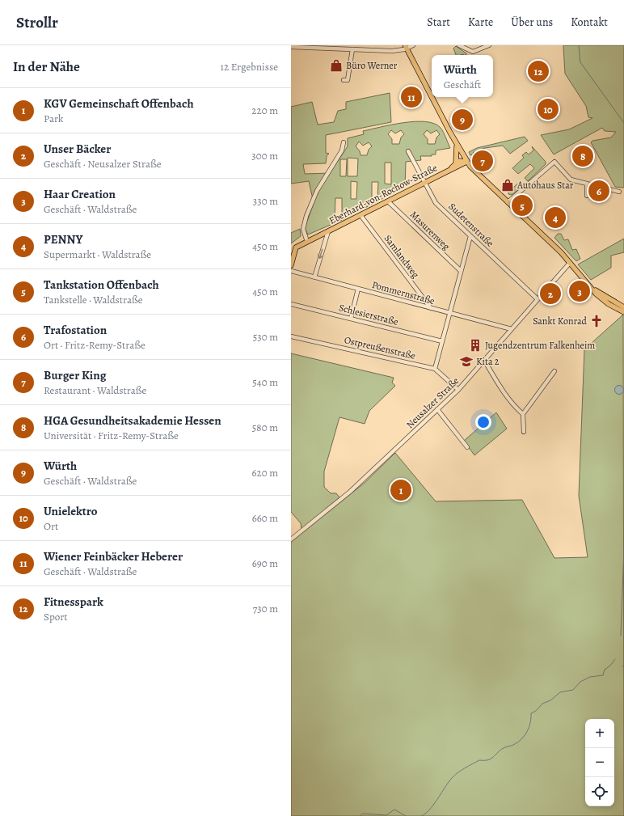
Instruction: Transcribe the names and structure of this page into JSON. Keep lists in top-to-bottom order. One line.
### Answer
{"streets":{"main road":["Eberhard-von-Rochow-Straße"],"street":["Sudetenstraße","Masurenweg","Samlandweg","Pommernstraße","Schlesierstraße","Ostpreußenstraße","Neusalzer Straße"]},"crossings":[["Eberhard-von-Rochow-Straße","Sudetenstraße"],["Eberhard-von-Rochow-Straße","Masurenweg"],["Eberhard-von-Rochow-Straße","Samlandweg"],["Sudetenstraße","Neusalzer Straße"],["Samlandweg","Pommernstraße"],["Pommernstraße","Neusalzer Straße"],["Ostpreußenstraße","Neusalzer Straße"]],"places":{"shop":["Büro Werner","Autohaus Star"],"church":["Sankt Konrad"],"building":["Jugendzentrum Falkenheim"],"school or university":["Kita 2"]},"page":{"header":"Strollr","nav":["Start","Karte","Über uns","Kontakt"],"heading":["In der Nähe","12 Ergebnisse"],"popup":["Würth","Geschäft"],"pins":["12","11","10","9","8","7","6","5","4","3","2","1"],"list":[{"mark":"1","name":"KGV Gemeinschaft Offenbach","note":"Park","value":"220 m"},{"mark":"2","name":"Unser Bäcker","note":"Geschäft · Neusalzer Straße","value":"300 m"},{"mark":"3","name":"Haar Creation","note":"Geschäft · Waldstraße","value":"330 m"},{"mark":"4","name":"PENNY","note":"Supermarkt · Waldstraße","value":"450 m"},{"mark":"5","name":"Tankstation Offenbach","note":"Tankstelle · Waldstraße","value":"450 m"},{"mark":"6","name":"Trafostation","note":"Ort · Fritz-Remy-Straße","value":"530 m"},{"mark":"7","name":"Burger King","note":"Restaurant · Waldstraße","value":"540 m"},{"mark":"8","name":"HGA Gesundheitsakademie Hessen","note":"Universität · Fritz-Remy-Straße","value":"580 m"},{"mark":"9","name":"Würth","note":"Geschäft · Waldstraße","value":"620 m"},{"mark":"10","name":"Unielektro","note":"Ort","value":"660 m"},{"mark":"11","name":"Wiener Feinbäcker Heberer","note":"Geschäft · Waldstraße","value":"690 m"},{"mark":"12","name":"Fitnesspark","note":"Sport","value":"730 m"}],"map_buttons":["+","−"]}}
